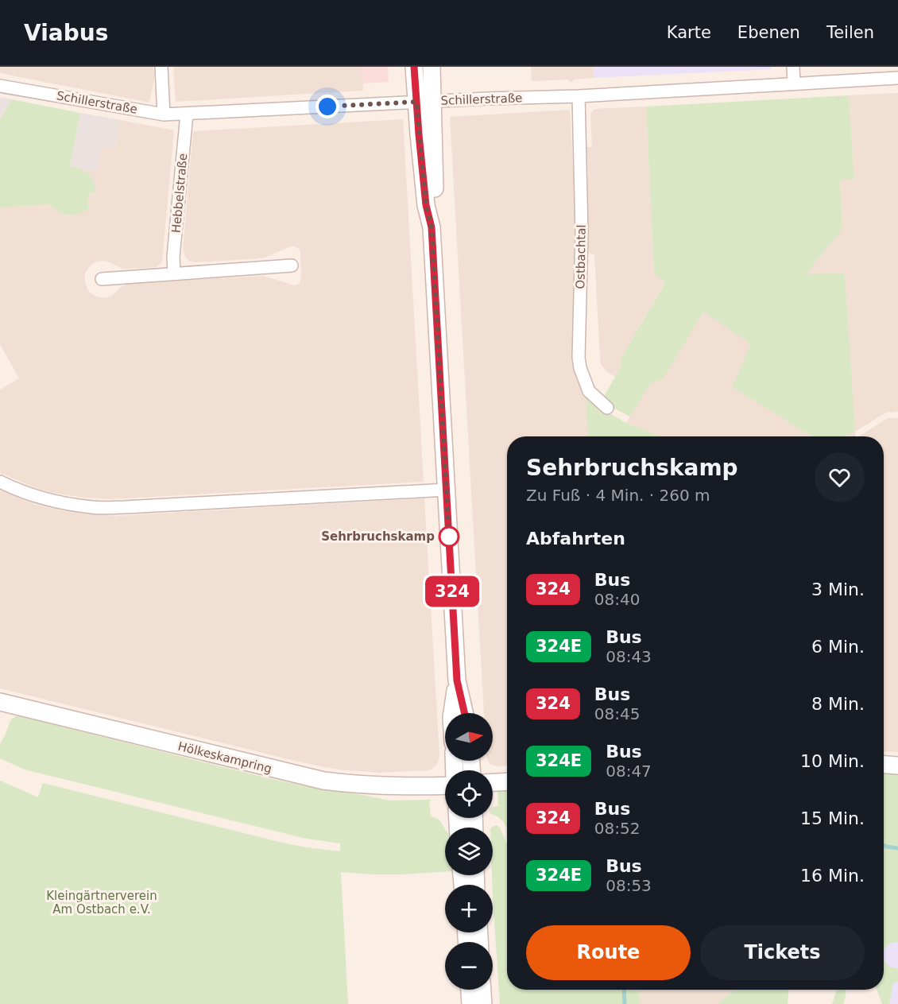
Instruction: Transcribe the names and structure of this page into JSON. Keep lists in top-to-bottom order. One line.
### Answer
{"streets":{"main road":["Hölkeskampring"],"street":["Schillerstraße","Hebbelstraße","Ostbachtal"]},"crossings":[["Schillerstraße","Hebbelstraße"],["Schillerstraße","Ostbachtal"]],"parks":["Kleingärtnerverein Am Ostbach e.V."],"places":["Sehrbruchskamp"],"lines":["bus line 324"],"north":"right","page":{"header":"Viabus","nav":["Karte","Ebenen","Teilen"],"on_map":"324","heading":[["Sehrbruchskamp","Zu Fuß · 4 Min. · 260 m"],"Abfahrten"],"list":[{"mark":"324","name":"Bus","note":"08:40","value":"3 Min."},{"mark":"324E","name":"Bus","note":"08:43","value":"6 Min."},{"mark":"324","name":"Bus","note":"08:45","value":"8 Min."},{"mark":"324E","name":"Bus","note":"08:47","value":"10 Min."},{"mark":"324","name":"Bus","note":"08:52","value":"15 Min."},{"mark":"324E","name":"Bus","note":"08:53","value":"16 Min."}],"map_buttons":["+","−"],"buttons":["Route","Tickets"]}}
